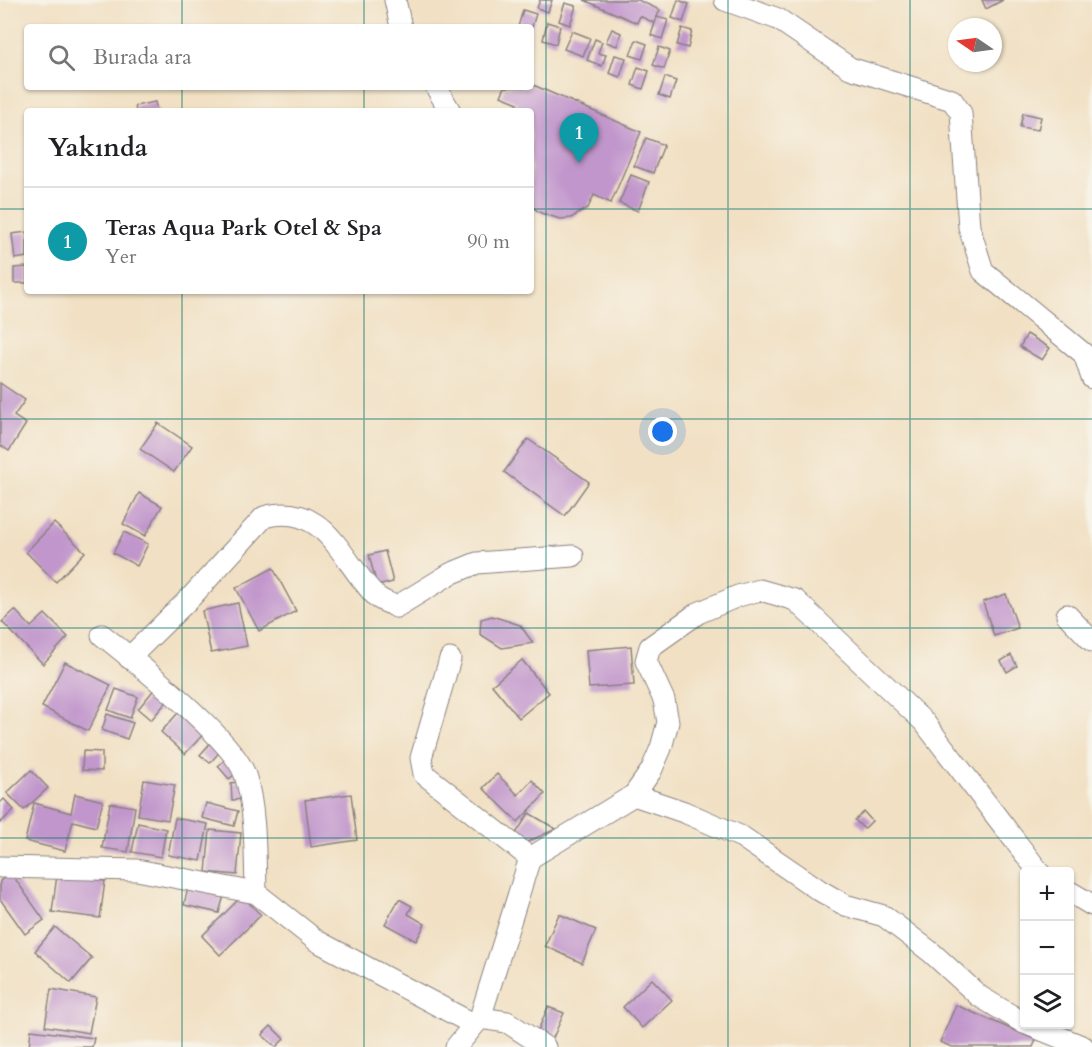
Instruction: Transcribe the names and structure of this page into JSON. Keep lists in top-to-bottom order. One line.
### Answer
{"north":"left","page":{"search":"Burada ara","heading":"Yakında","pins":"1","list":[{"mark":"1","name":"Teras Aqua Park Otel & Spa","note":"Yer","value":"90 m"}],"map_buttons":["+","−"]}}
